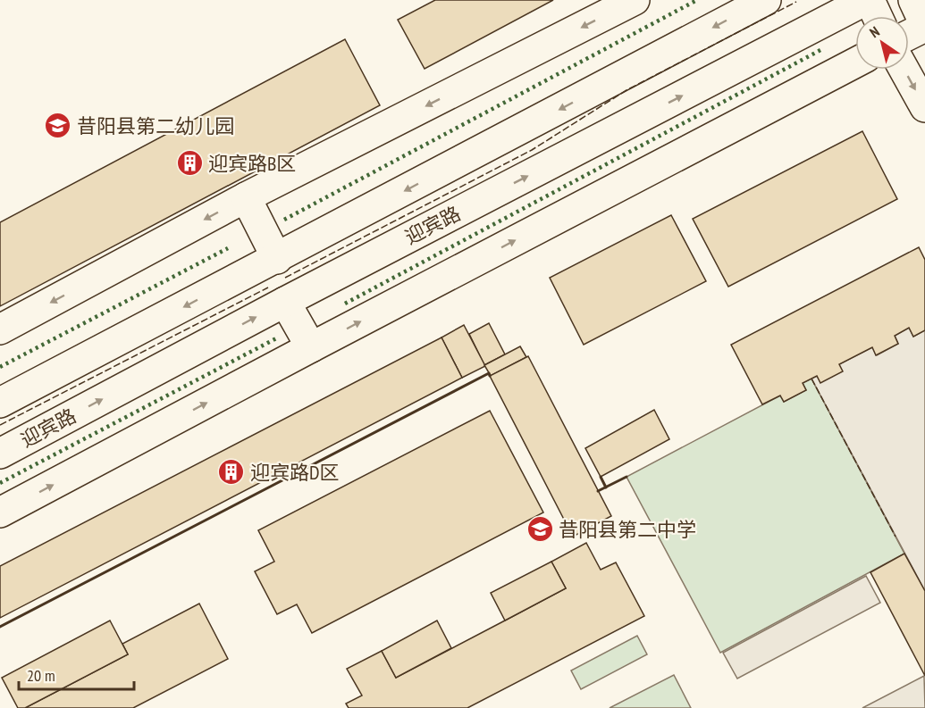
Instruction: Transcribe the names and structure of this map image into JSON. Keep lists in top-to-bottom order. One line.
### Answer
{"streets":{"main road":["迎宾路"]},"places":{"school or university":["昔阳县第二幼儿园","昔阳县第二中学"],"building":["迎宾路B区","迎宾路D区"]},"scale_bar":"20 m","north":"top left"}
